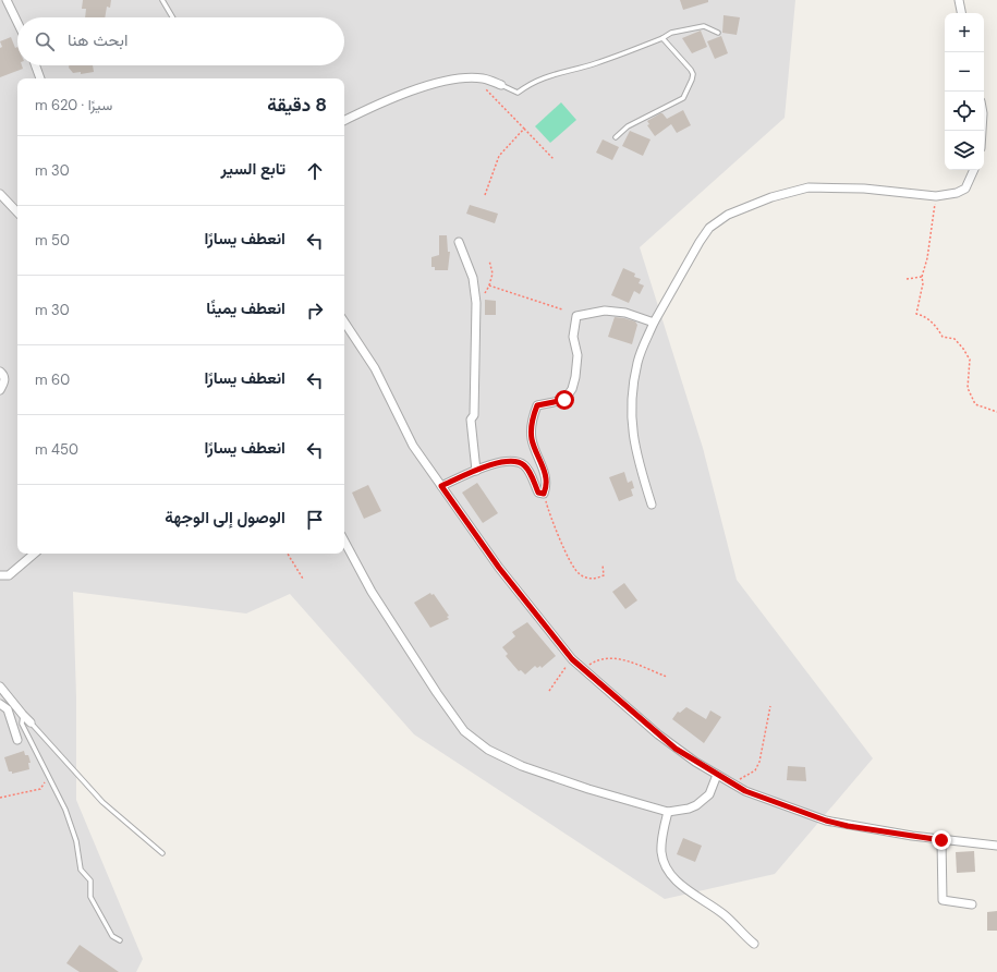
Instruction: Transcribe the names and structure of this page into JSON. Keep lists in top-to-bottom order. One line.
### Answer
{"page":{"map_buttons":["+","−"],"search":"ابحث هنا","heading":["8 دقيقة","سيرًا · 620 m"],"list":[["تابع السير","30 m"],["انعطف يسارًا","50 m"],["انعطف يمينًا","30 m"],["انعطف يسارًا","60 m"],["انعطف يسارًا","450 m"],"الوصول إلى الوجهة"]}}
